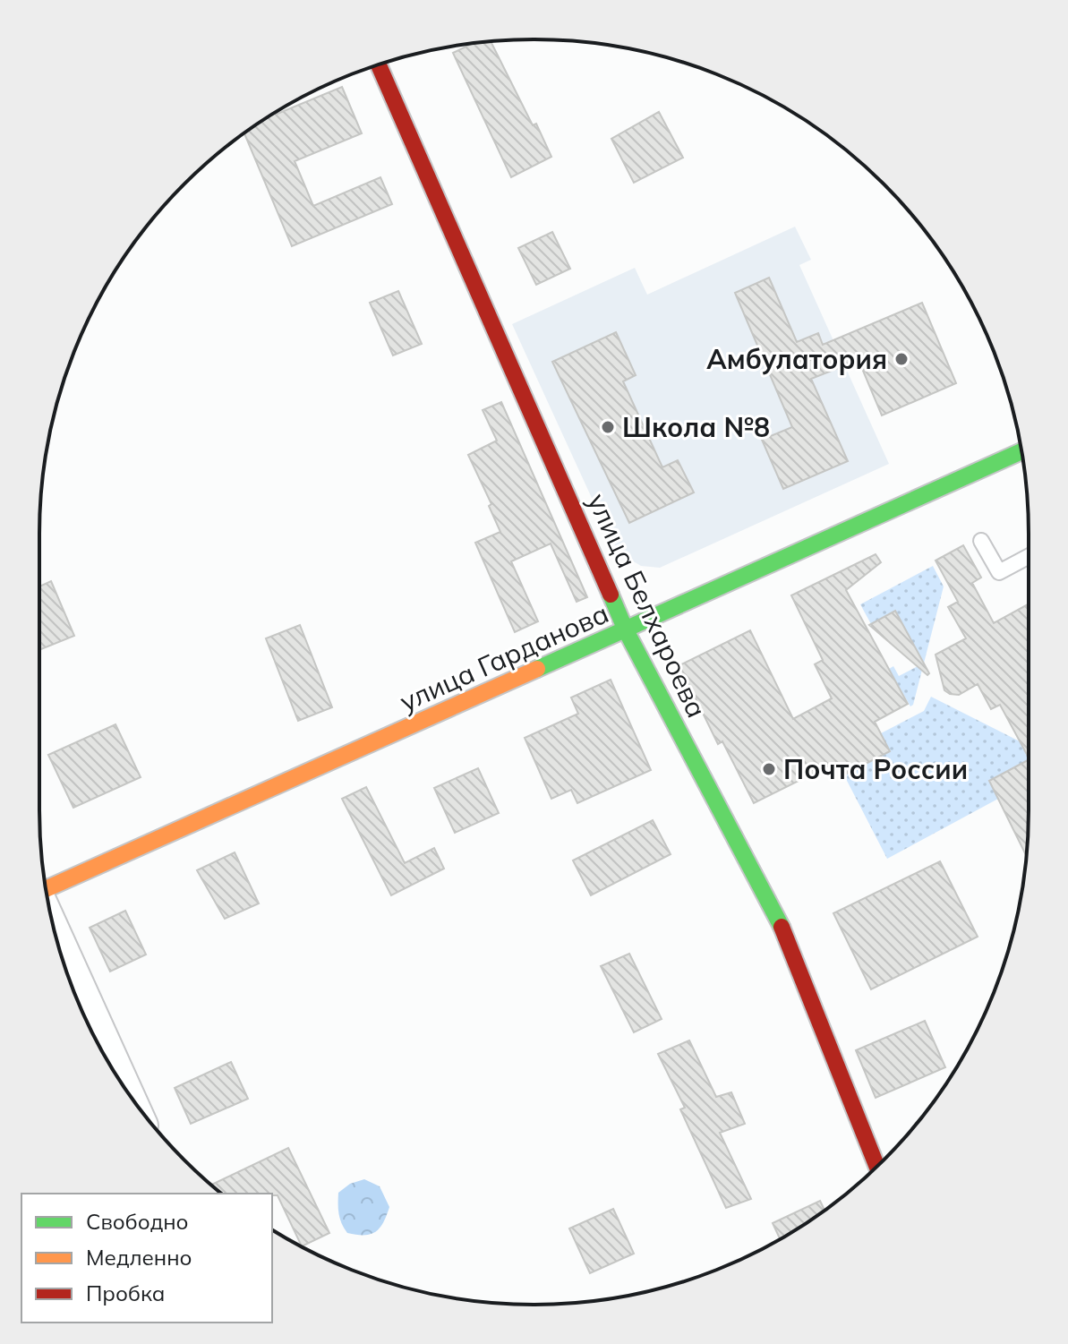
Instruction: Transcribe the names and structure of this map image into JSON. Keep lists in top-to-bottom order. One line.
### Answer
{"streets":{"street":["улица Белхароева","улица Гарданова"]},"crossings":[["улица Белхароева","улица Гарданова"]],"places":["Амбулатория","Школа №8","Почта России"],"legend":["Свободно","Медленно","Пробка"]}
